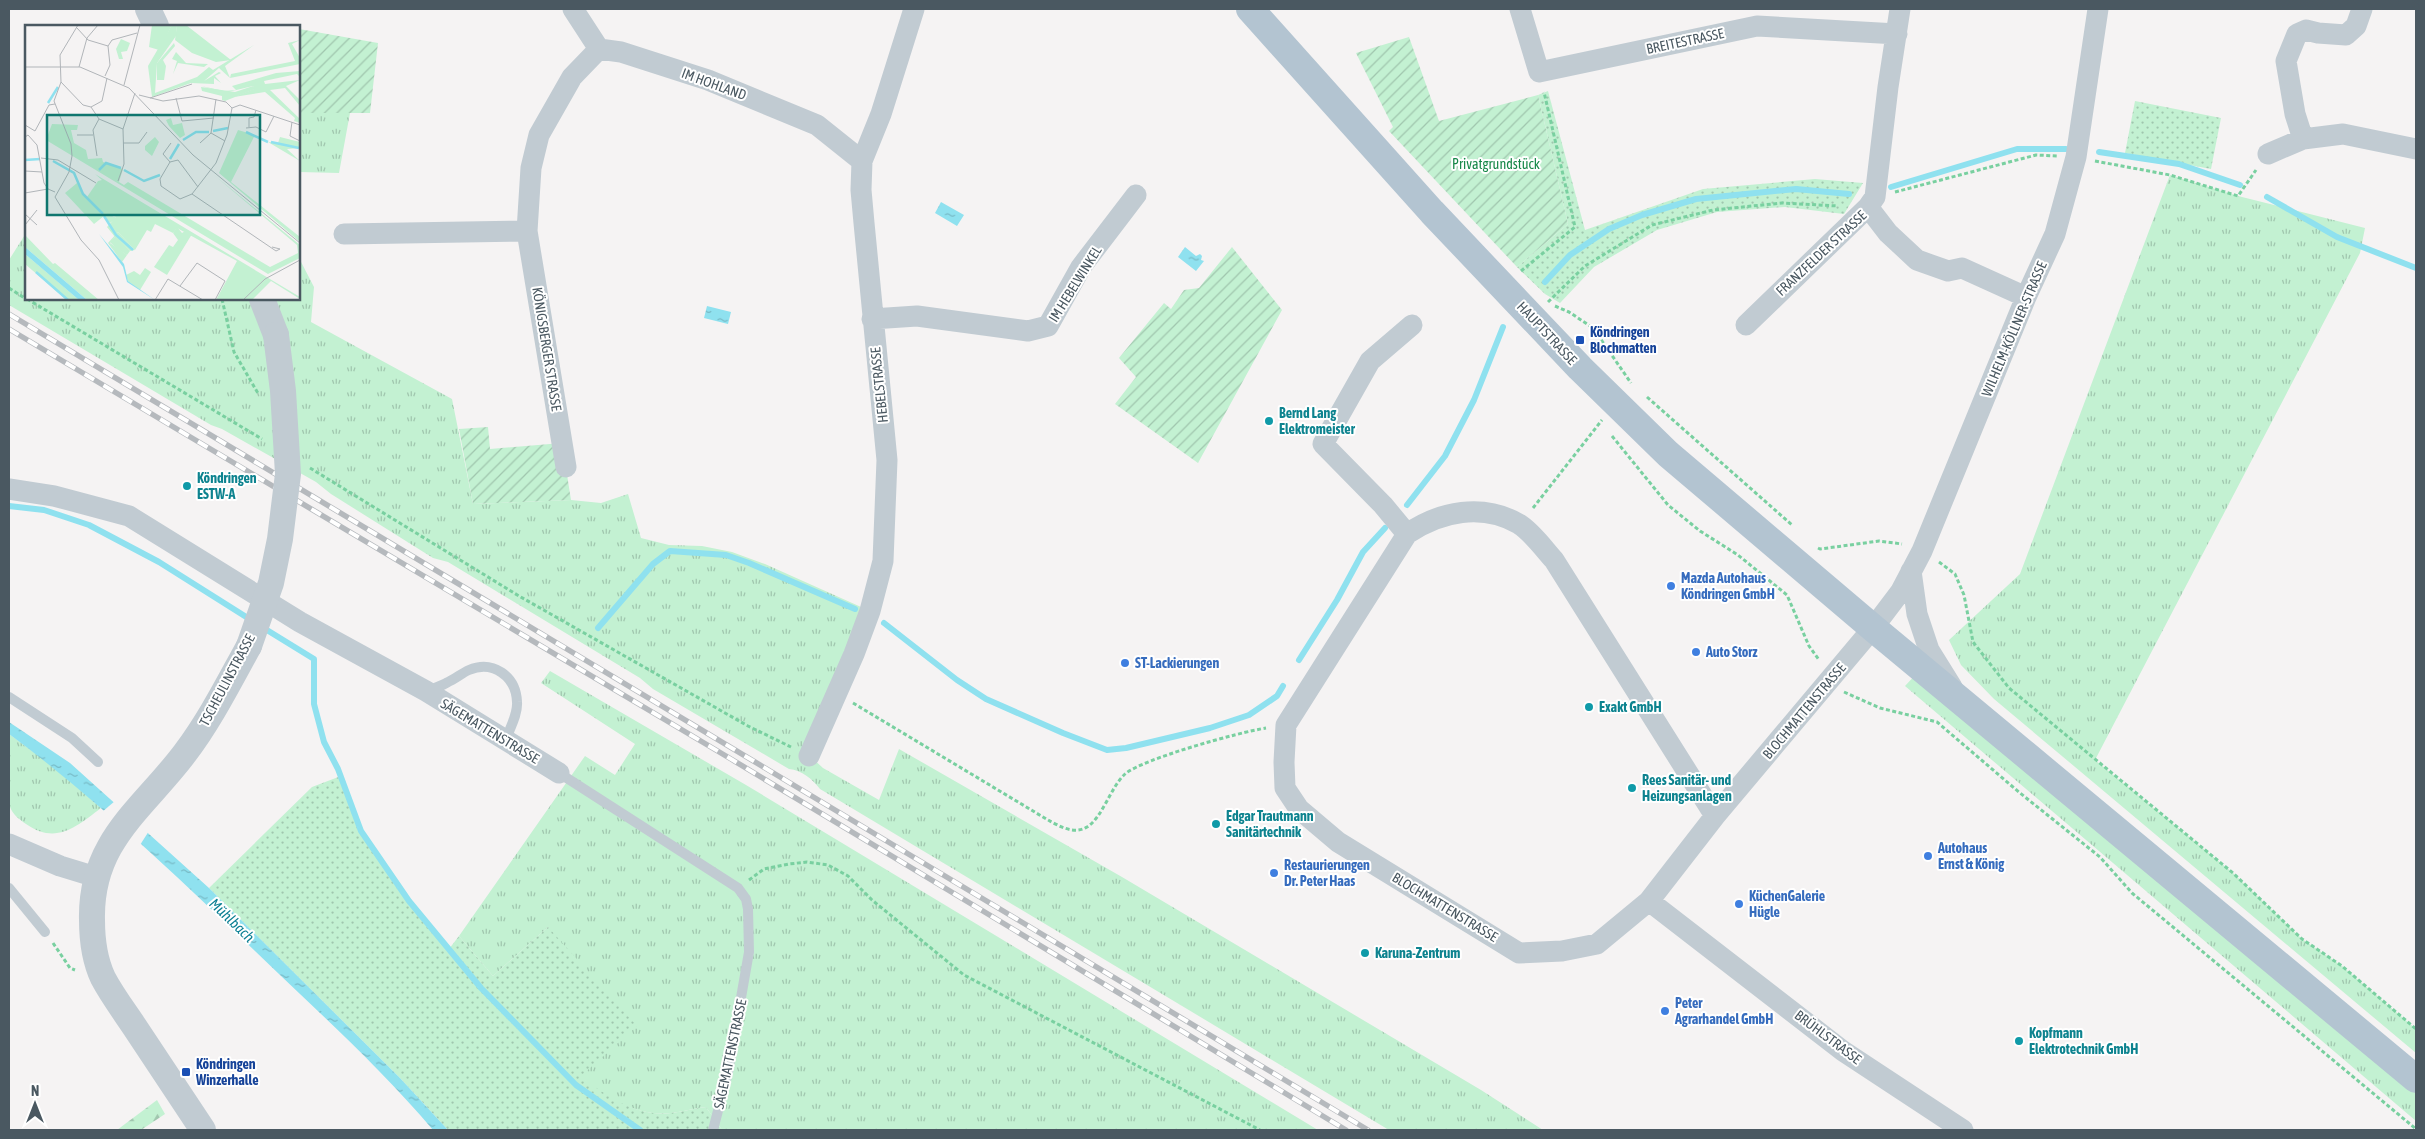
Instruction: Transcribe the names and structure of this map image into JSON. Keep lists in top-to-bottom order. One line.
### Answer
{"streets":{"main road":["HAUPTSTRASSE"],"street":["BREITESTRASSE","IM HOHLAND","FRANZFELDER STRASSE","IM HEBELWINKEL","WILHELM-KÖLLNER-STRASSE","KÖNIGSBERGER STRASSE","HEBELSTRASSE","TSCHEULINSTRASSE","BLOCHMATTENSTRASSE","SÄGEMATTENSTRASSE","BRÜHLSTRASSE"]},"crossings":[["IM HOHLAND","KÖNIGSBERGER STRASSE"],["IM HOHLAND","HEBELSTRASSE"],["FRANZFELDER STRASSE","WILHELM-KÖLLNER-STRASSE"],["IM HEBELWINKEL","HEBELSTRASSE"],["WILHELM-KÖLLNER-STRASSE","HAUPTSTRASSE"],["WILHELM-KÖLLNER-STRASSE","BLOCHMATTENSTRASSE"],["HAUPTSTRASSE","BLOCHMATTENSTRASSE"],["BLOCHMATTENSTRASSE","BRÜHLSTRASSE"]],"water":["Mühlbach"],"parks":["Privatgrundstück"],"places":{"transit":["Köndringen Blochmatten","Köndringen Winzerhalle"],"other":["Bernd Lang Elektromeister","Köndringen ESTW-A","Mazda Autohaus Köndringen GmbH","Auto Storz","ST-Lackierungen","Exakt GmbH","Rees Sanitär- und Heizungsanlagen","Edgar Trautmann Sanitärtechnik","Autohaus Ernst & König","Restaurierungen Dr. Peter Haas","KüchenGalerie Hügle","Karuna-Zentrum","Peter Agrarhandel GmbH","Kopfmann Elektrotechnik GmbH"]},"north":"top"}
